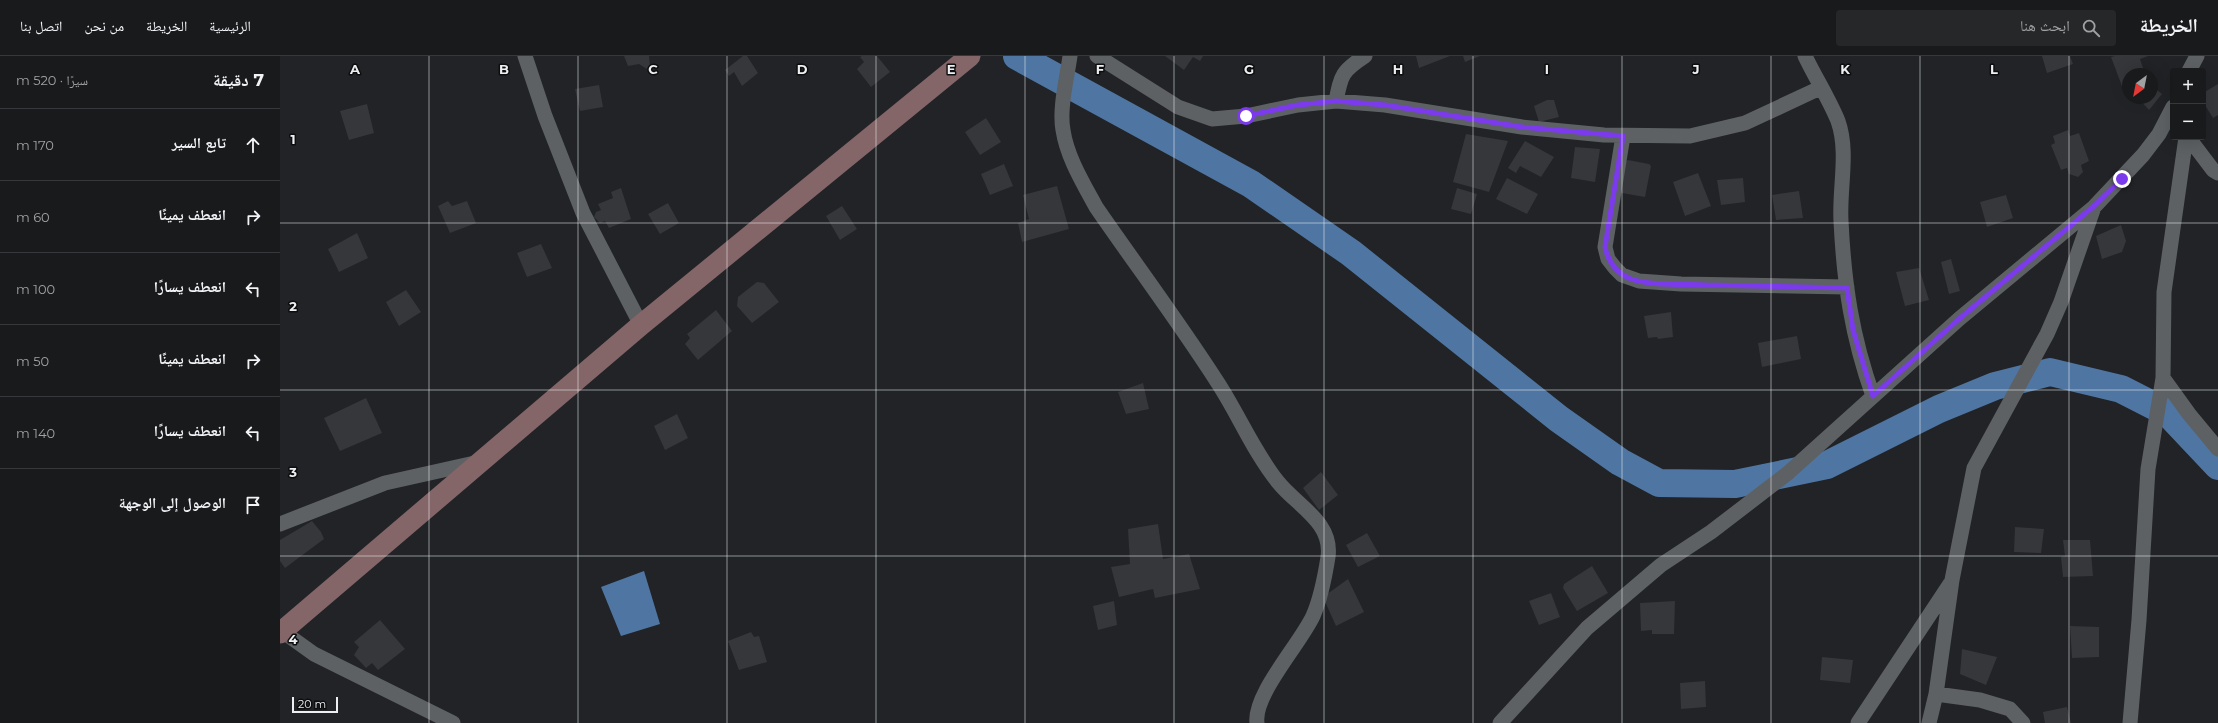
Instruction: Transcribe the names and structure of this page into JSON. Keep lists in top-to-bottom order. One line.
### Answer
{"scale_bar":"20 m","north":"bottom left","page":{"header":"الخريطة","search":"ابحث هنا","nav":["الرئيسية","الخريطة","من نحن","اتصل بنا"],"heading":["7 دقيقة","سيرًا · 520 m"],"map_buttons":["+","−"],"list":[["تابع السير","170 m"],["انعطف يمينًا","60 m"],["انعطف يسارًا","100 m"],["انعطف يمينًا","50 m"],["انعطف يسارًا","140 m"],"الوصول إلى الوجهة"],"scale":"20 m"},"grid":{"columns":["A","B","C","D","E","F","G","H","I","J","K","L"],"rows":["1","2","3","4"]}}
